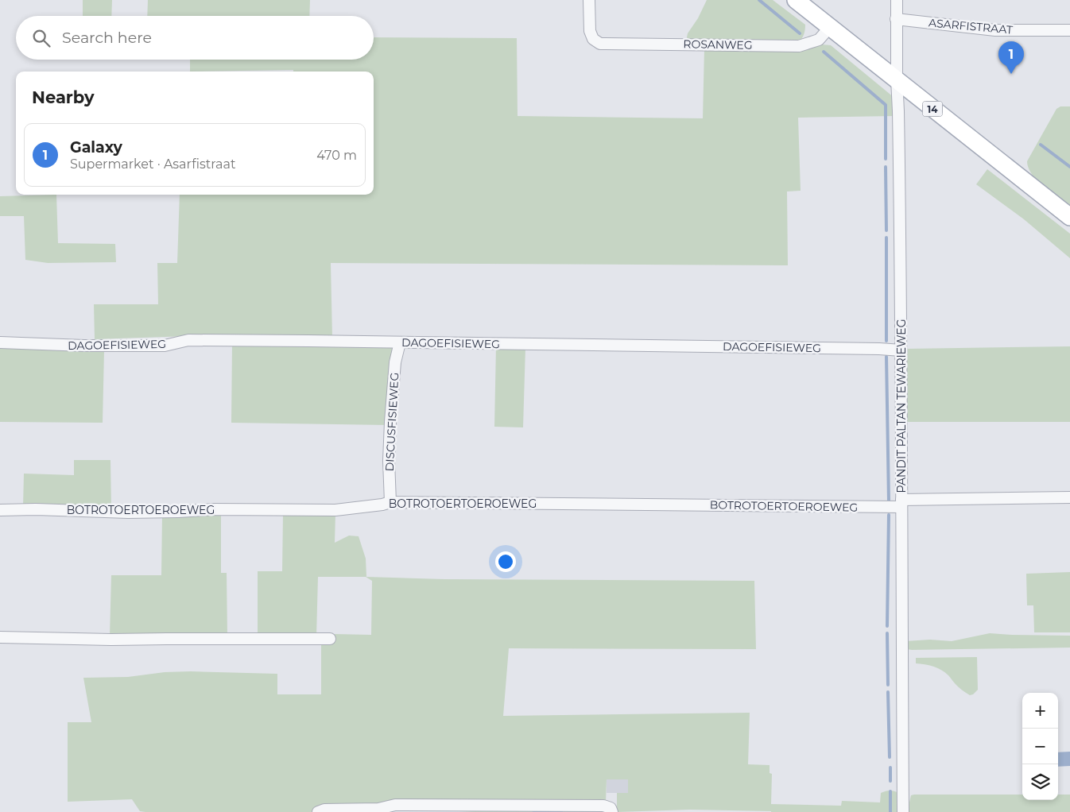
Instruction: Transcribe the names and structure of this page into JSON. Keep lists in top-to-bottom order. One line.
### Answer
{"streets":{"main road":["14"],"street":["ASARFISTRAAT","ROSANWEG","DAGOEFISIEWEG","PANDIT PALTAN TEWARIEWEG","DISCUSFISIEWEG","BOTROTOERTOEROEWEG"]},"crossings":[["ASARFISTRAAT","PANDIT PALTAN TEWARIEWEG"],["ROSANWEG","14"],["14","PANDIT PALTAN TEWARIEWEG"],["DAGOEFISIEWEG","PANDIT PALTAN TEWARIEWEG"],["DAGOEFISIEWEG","DISCUSFISIEWEG"],["PANDIT PALTAN TEWARIEWEG","BOTROTOERTOEROEWEG"],["DISCUSFISIEWEG","BOTROTOERTOEROEWEG"]],"page":{"search":"Search here","pins":"1","heading":"Nearby","list":[{"mark":"1","name":"Galaxy","note":"Supermarket · Asarfistraat","value":"470 m"}],"map_buttons":["+","−"]}}
